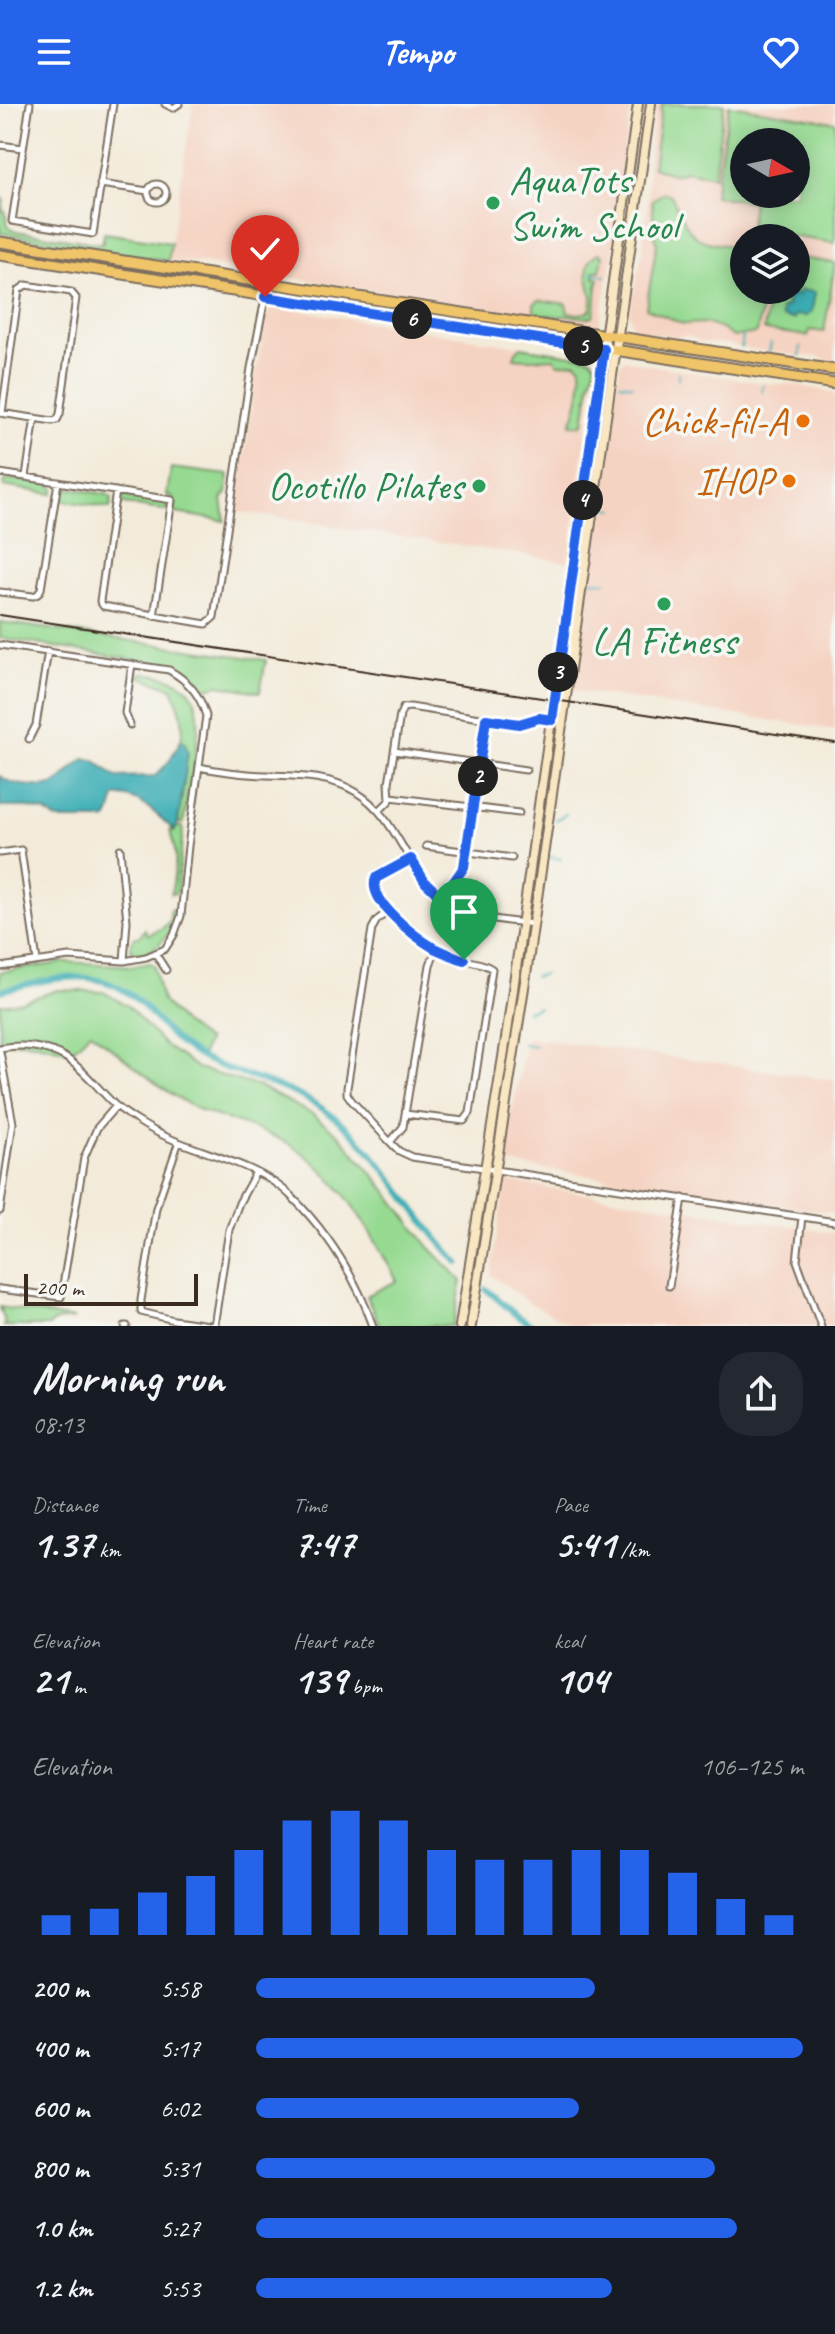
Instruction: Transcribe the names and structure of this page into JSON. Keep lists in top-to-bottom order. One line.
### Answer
{"places":["AquaTots Swim School","Chick-fil-A","IHOP","Ocotillo Pilates","LA Fitness"],"scale_bar":"200 m","north":"right","page":{"header":"Tempo","pins":["6","5","4","3","2"],"scale":"200 m","heading":["Morning run","08:13"],"stats":[["Distance","1.37 km"],["Time","7:47"],["Pace","5:41 /km"],["Elevation","21 m"],["Heart rate","139 bpm"],["kcal","104"]],"chart":["Elevation","106–125 m"],"list":[{"name":"200 m","note":"5:58"},{"name":"400 m","note":"5:17"},{"name":"600 m","note":"6:02"},{"name":"800 m","note":"5:31"},{"name":"1.0 km","note":"5:27"},{"name":"1.2 km","note":"5:53"}]}}
